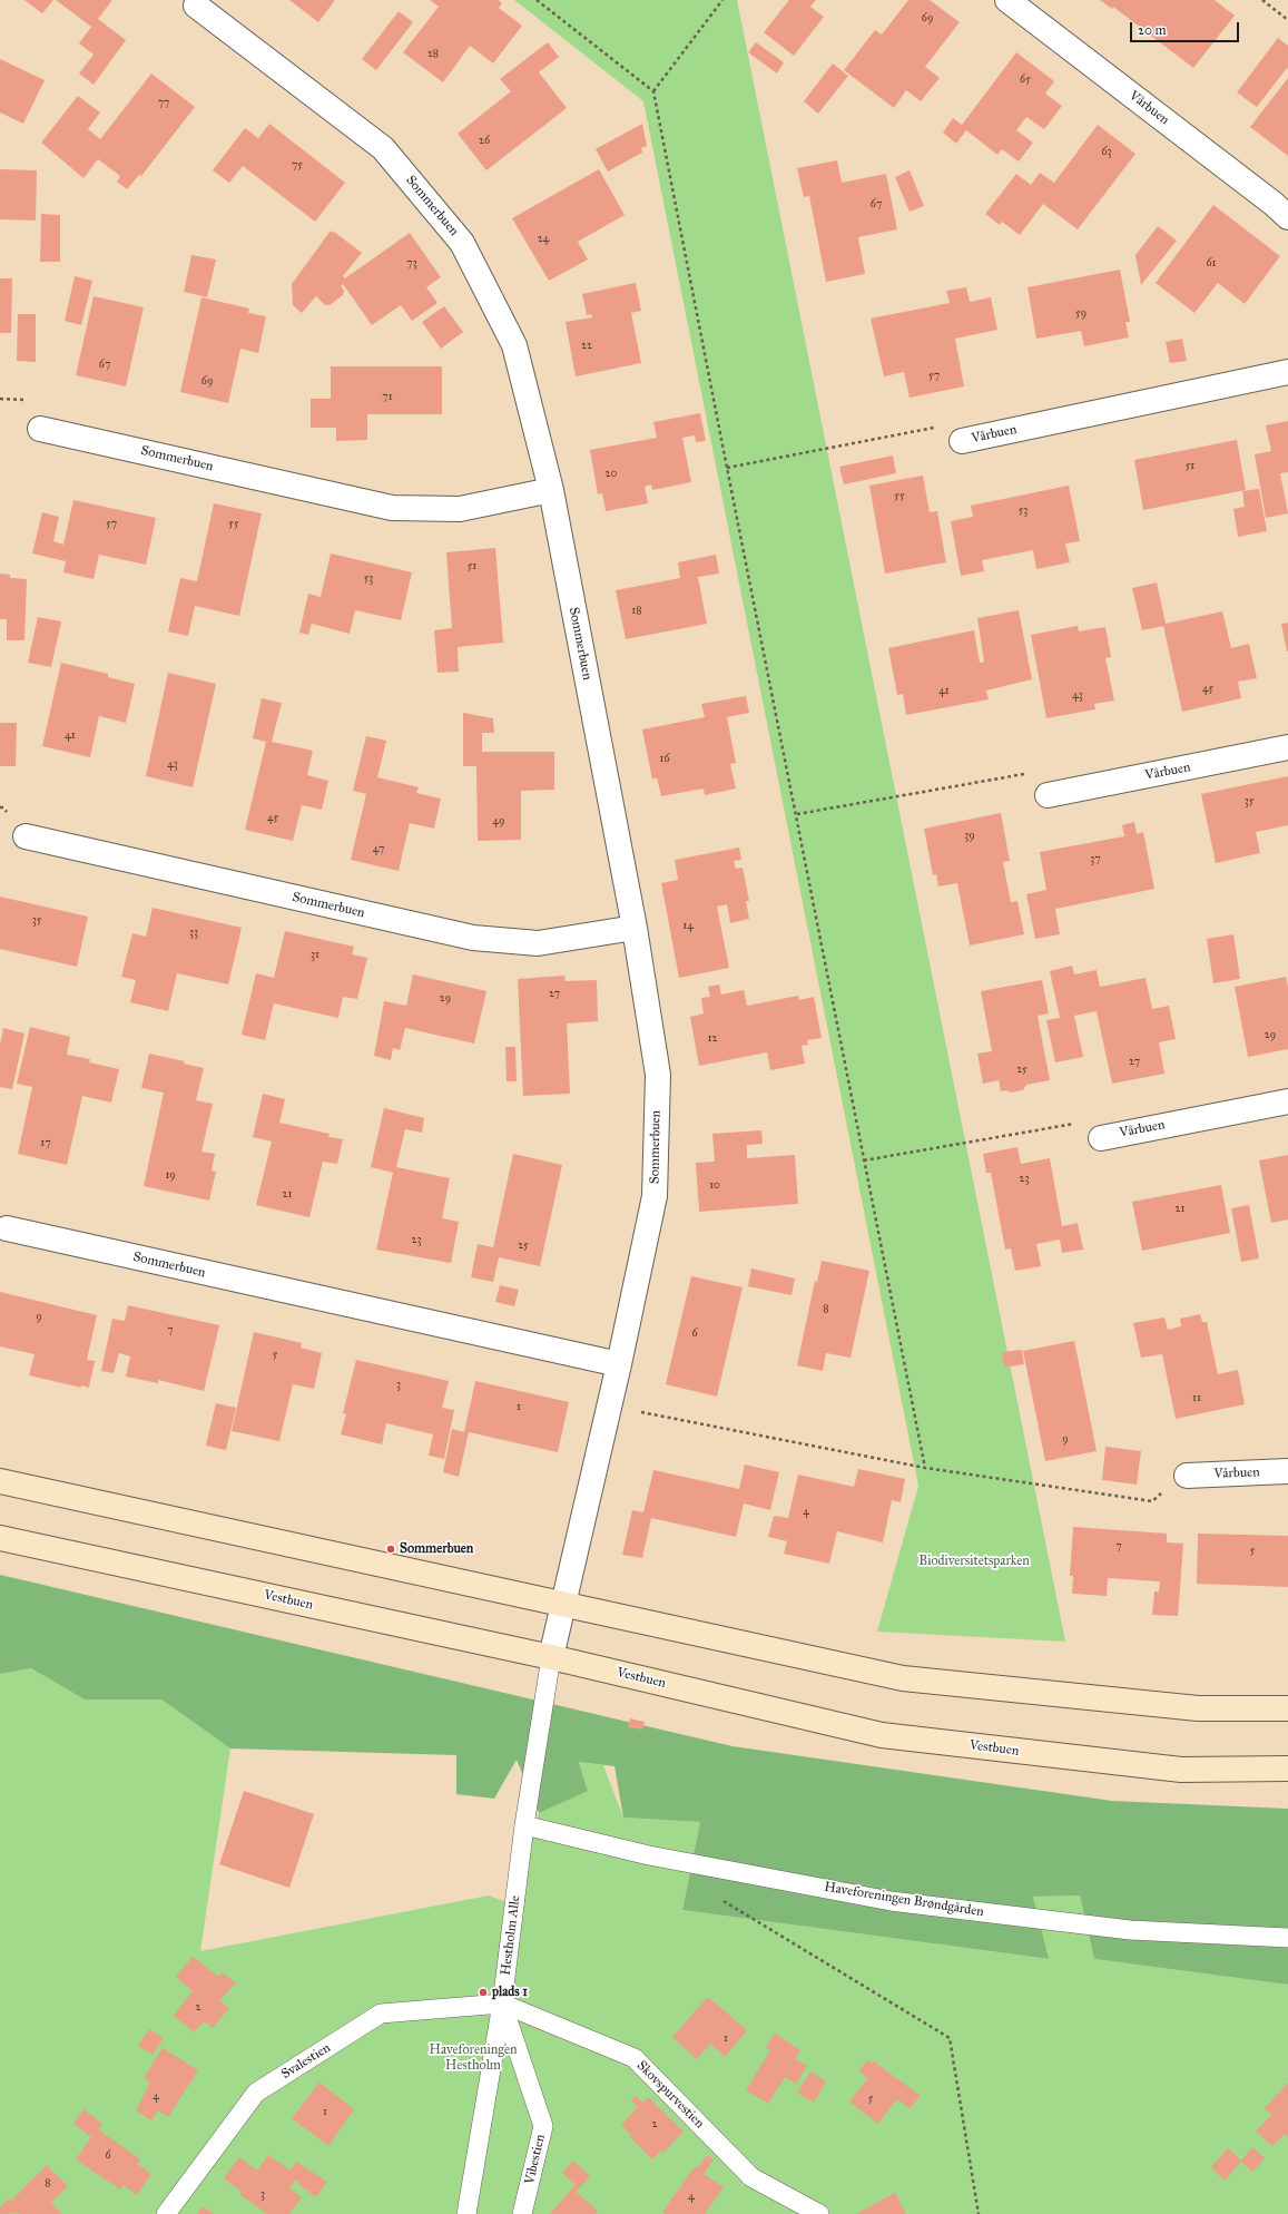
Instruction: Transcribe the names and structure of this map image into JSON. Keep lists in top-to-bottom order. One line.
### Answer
{"streets":{"street":["Vårbuen","Sommerbuen","Vestbuen"],"lane":["Haveforeningen Brøndgården","Hestholm Alle","Svalestien","Skovspurvestien","Vibestien"]},"crossings":[["Sommerbuen","Vestbuen"],["Sommerbuen","Hestholm Alle"],["Vestbuen","Hestholm Alle"],["Haveforeningen Brøndgården","Hestholm Alle"],["Hestholm Alle","Svalestien"],["Hestholm Alle","Skovspurvestien"],["Hestholm Alle","Vibestien"],["Svalestien","Skovspurvestien"],["Svalestien","Vibestien"],["Skovspurvestien","Vibestien"]],"parks":["Biodiversitetsparken","Haveforeningen Hestholm"],"places":["Sommerbuen","plads 1"],"house_numbers":["69","28","65","77","26","63","75","67","24","73","61","59","22","67","57","69","71","51","20","55","53","57","55","51","53","18","45","41","43","41","16","43","35","45","49","39","47","37","35","14","33","31","27","29","29","12","27","25","17","19","23","10","21","21","23","25","8","9","7","6","5","3","11","1","9","4","7","5","2","1","4","5","1","2","6","8","3","4"],"scale_bar":"20 m"}
